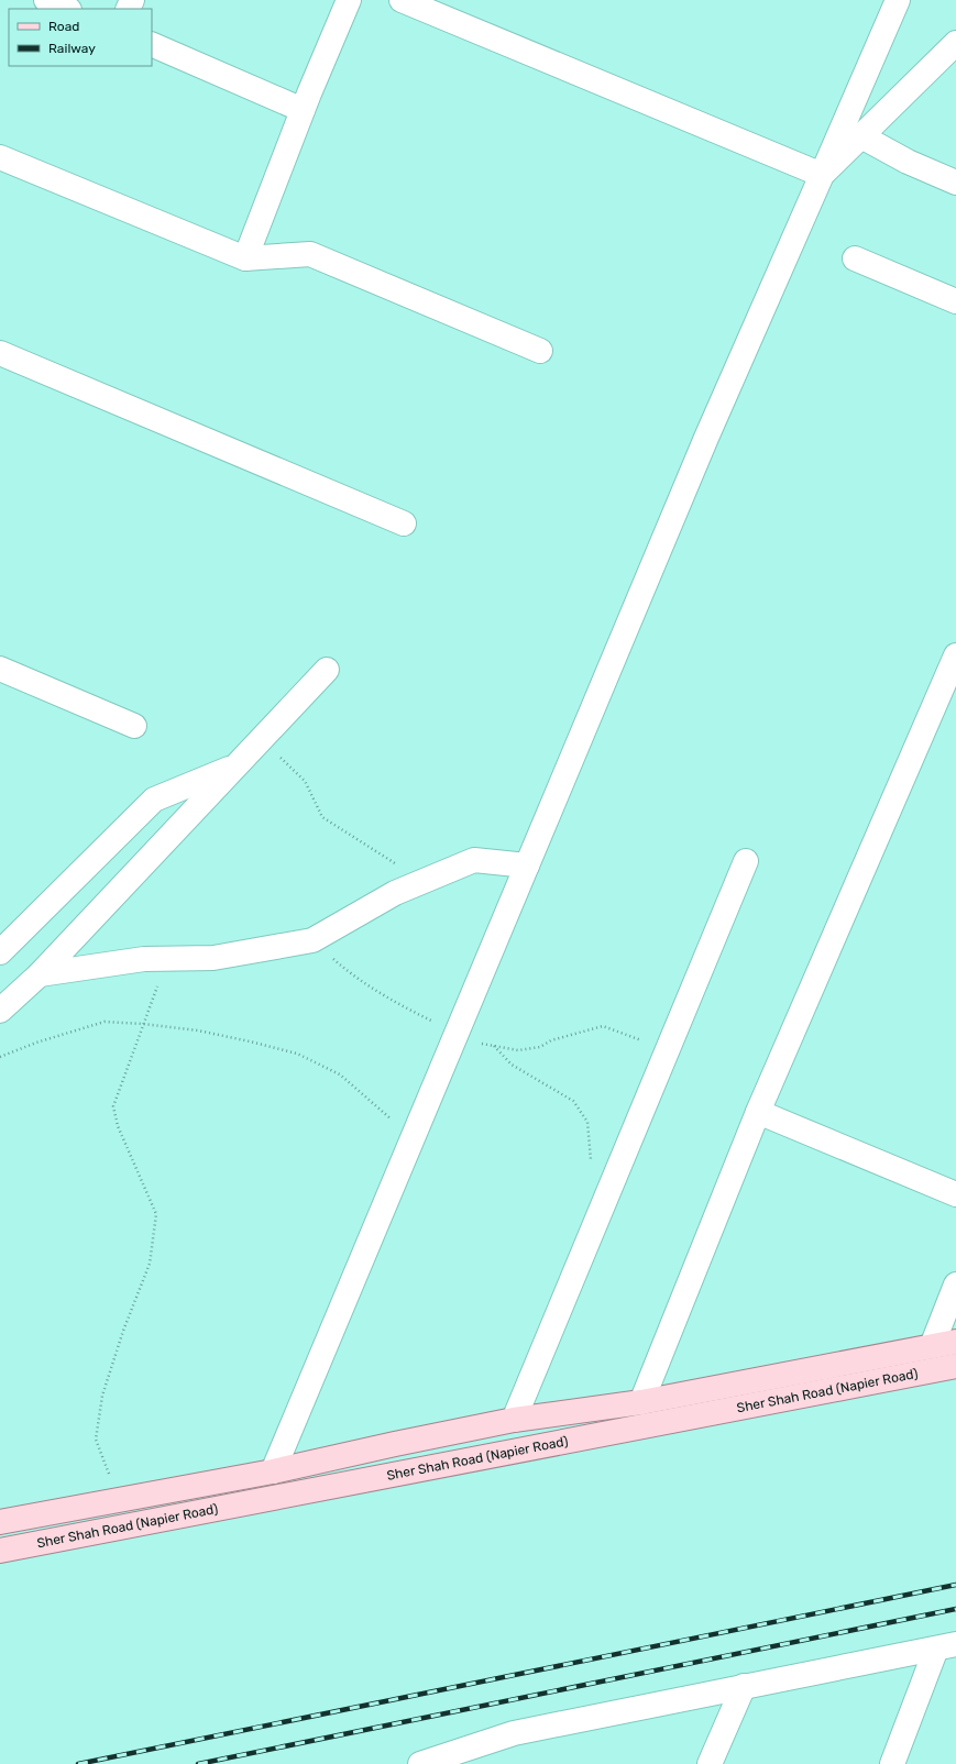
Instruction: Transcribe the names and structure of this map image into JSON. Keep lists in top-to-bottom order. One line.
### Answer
{"streets":{"main road":["Sher Shah Road (Napier Road)"]},"legend":["Road","Railway"]}
